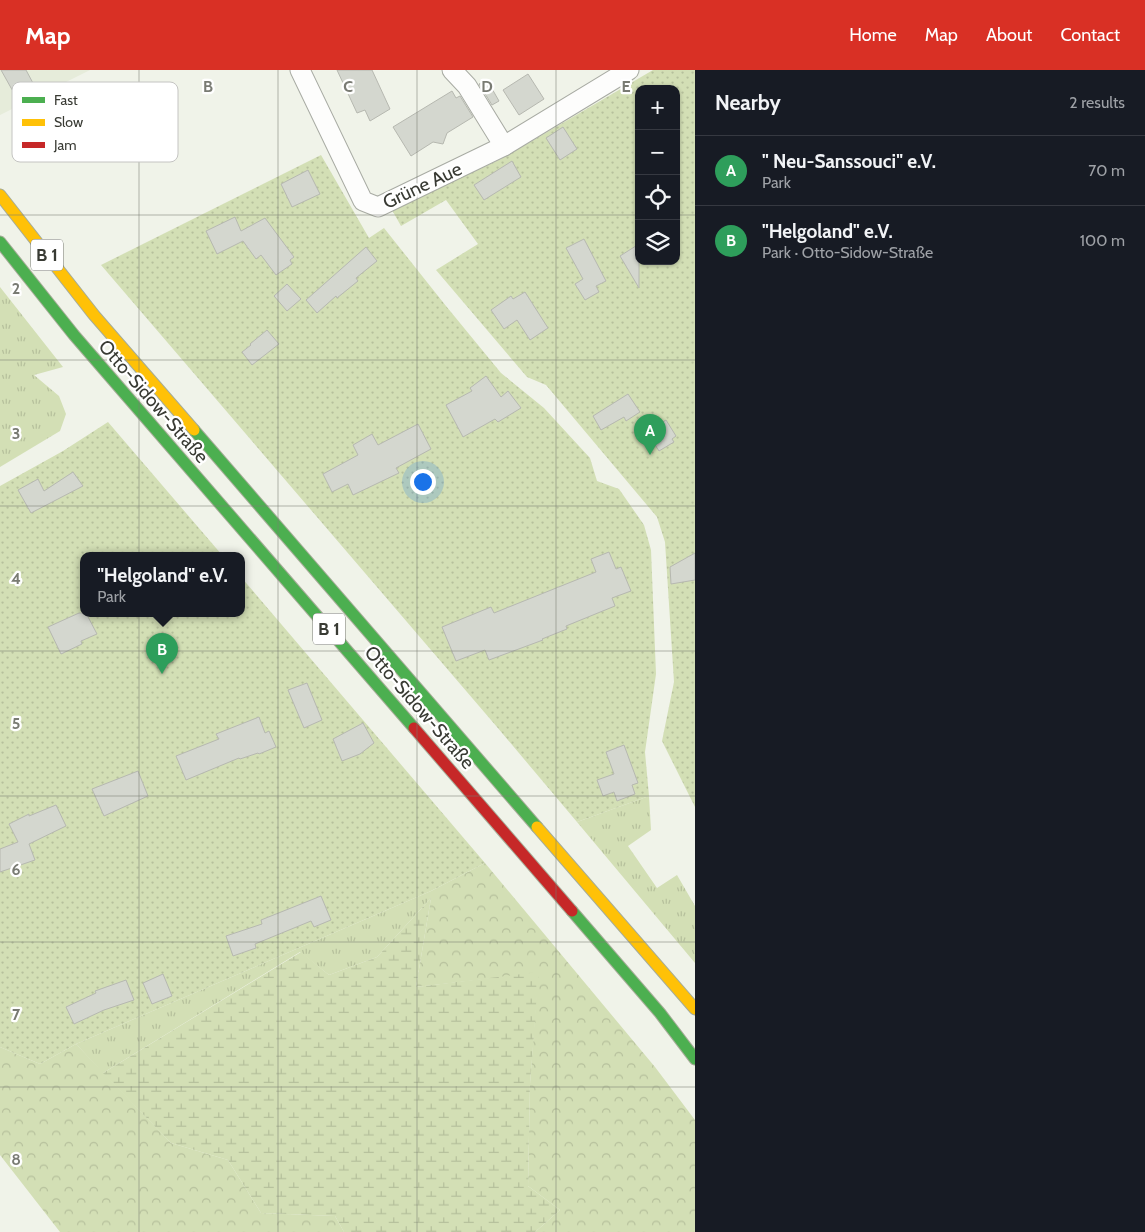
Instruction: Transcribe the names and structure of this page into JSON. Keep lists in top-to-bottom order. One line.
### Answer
{"streets":{"main road":["B 1","Otto-Sidow-Straße"],"street":["Grüne Aue"]},"legend":["Fast","Slow","Jam"],"page":{"header":"Map","nav":["Home","Map","About","Contact"],"heading":["Nearby","2 results"],"map_buttons":["+","−"],"list":[{"mark":"A","name":"\" Neu-Sanssouci\" e.V.","note":"Park","value":"70 m"},{"mark":"B","name":"\"Helgoland\" e.V.","note":"Park · Otto-Sidow-Straße","value":"100 m"}],"pins":["A","B"],"popup":["\"Helgoland\" e.V.","Park"]},"grid":{"columns":["B","C","D","E"],"rows":["2","3","4","5","6","7","8"]}}
